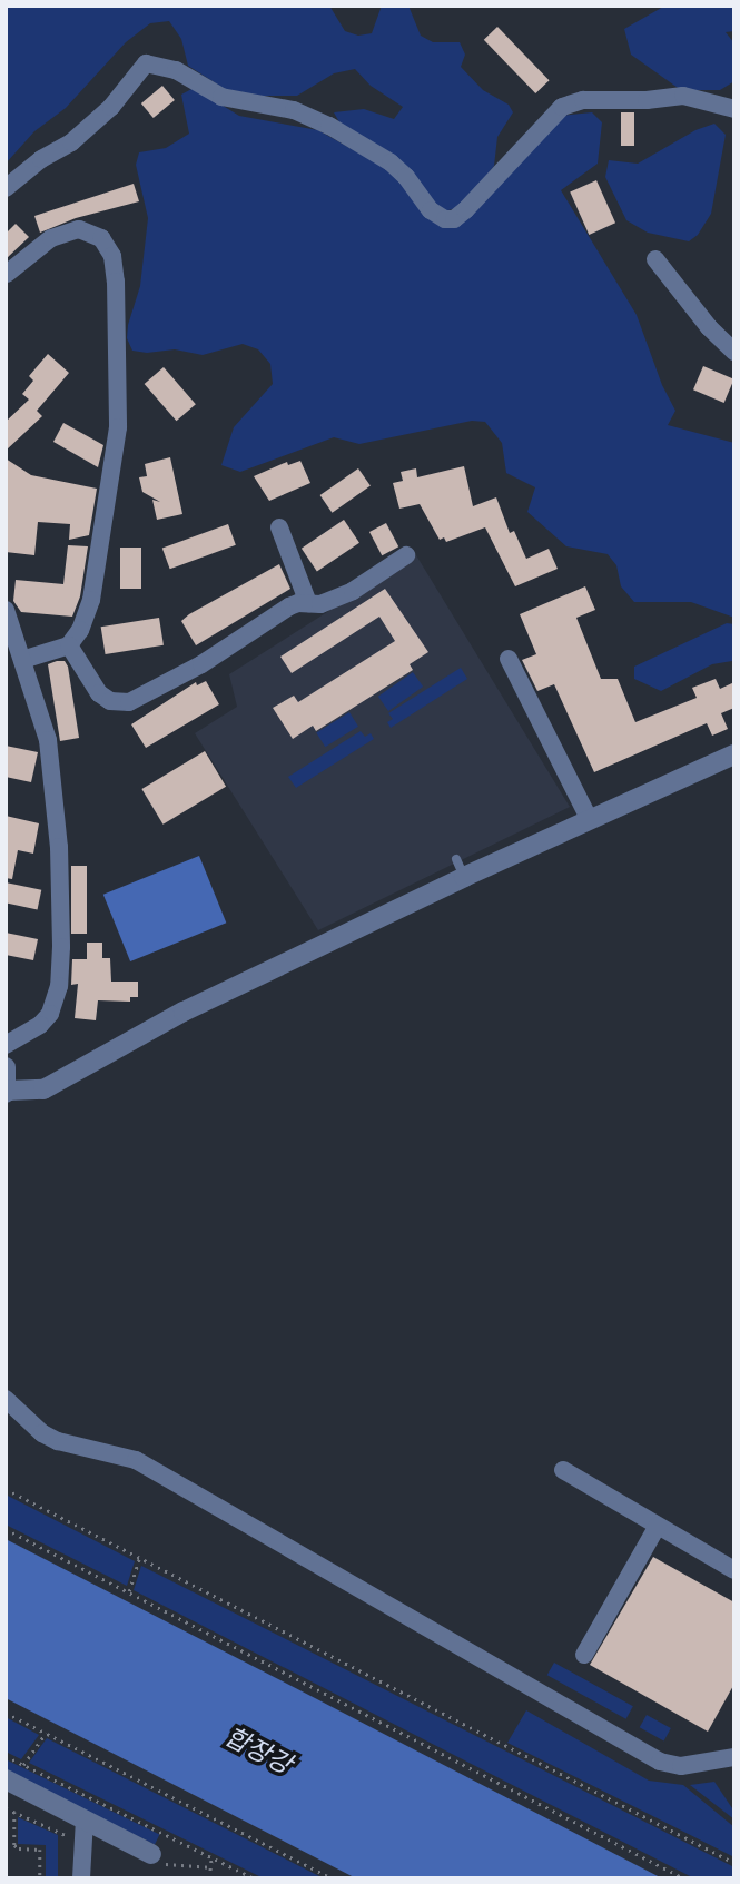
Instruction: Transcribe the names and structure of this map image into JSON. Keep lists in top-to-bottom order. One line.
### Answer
{"water":["합장강"]}
